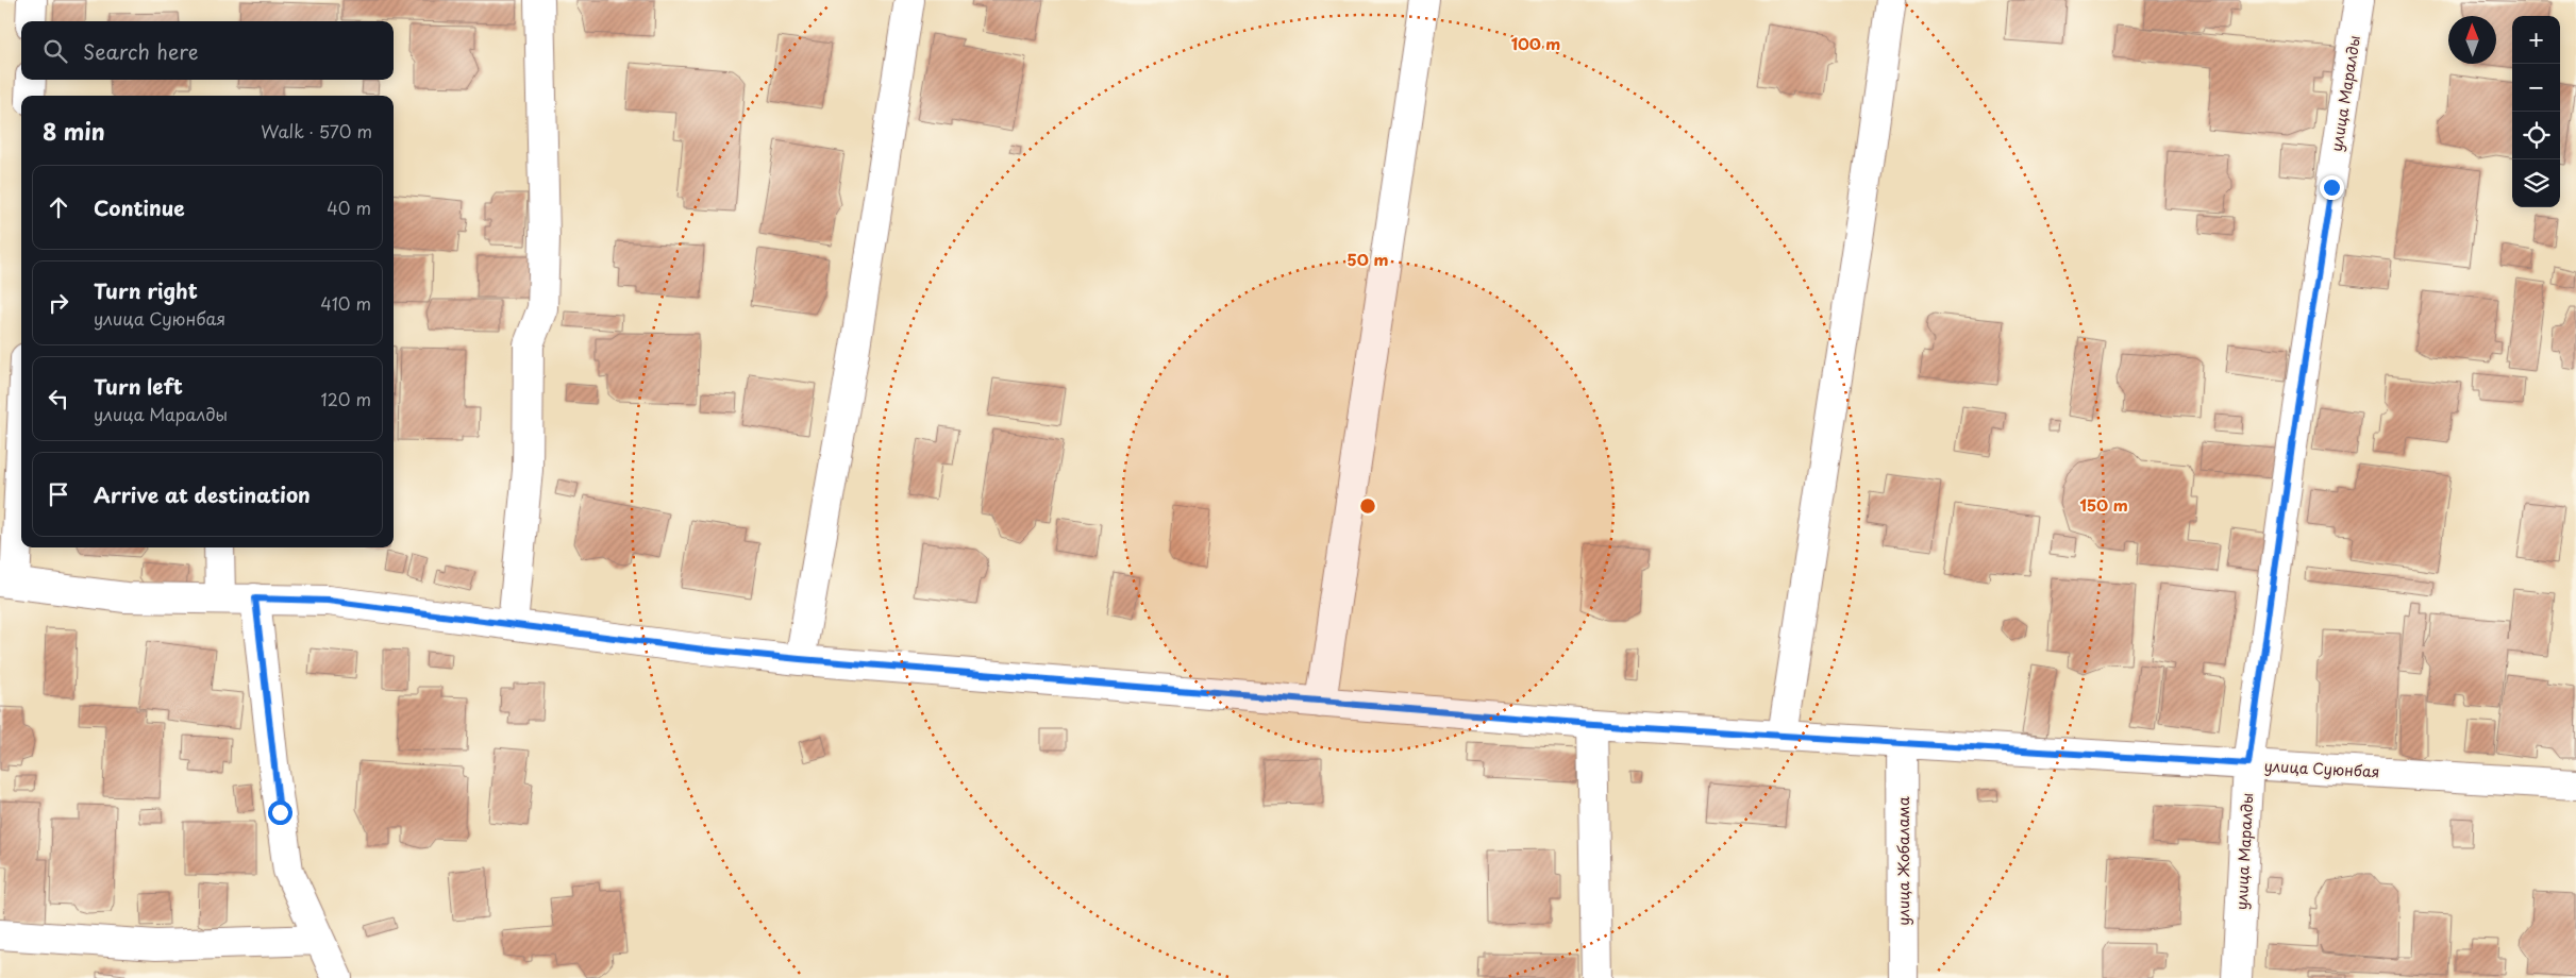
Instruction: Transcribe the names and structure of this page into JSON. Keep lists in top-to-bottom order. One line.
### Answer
{"streets":{"street":["улица Маралды","улица Суюнбая","улица Жобалама"]},"crossings":[["улица Маралды","улица Суюнбая"],["улица Суюнбая","улица Жобалама"]],"north":"top","page":{"map_buttons":["+","−"],"search":"Search here","heading":["8 min","Walk · 570 m"],"list":[["Continue","40 m"],["Turn right","улица Суюнбая","410 m"],["Turn left","улица Маралды","120 m"],"Arrive at destination"]},"rings":["100 m","50 m","150 m"]}
